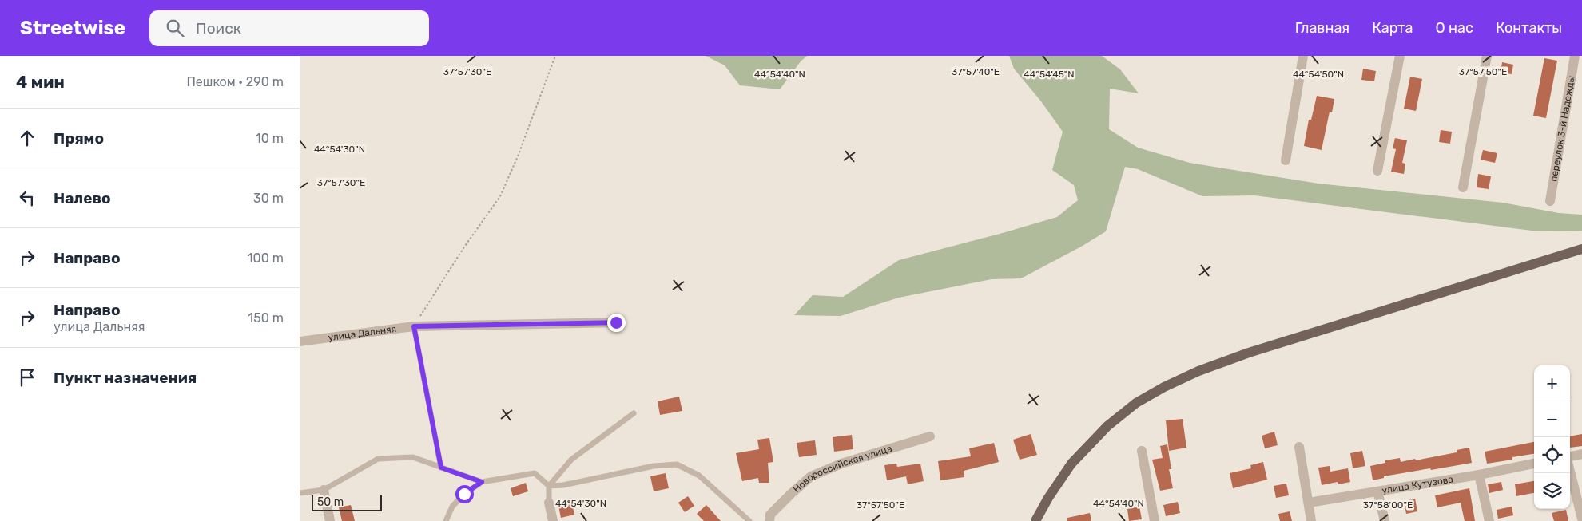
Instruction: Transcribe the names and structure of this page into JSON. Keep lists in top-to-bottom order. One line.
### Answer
{"streets":{"street":["переулок 3-й Надежды","улица Дальняя","Новороссийская улица","улица Кутузова"]},"scale_bar":"50 m","page":{"header":"Streetwise","search":"Поиск","nav":["Главная","Карта","О нас","Контакты"],"heading":["4 мин","Пешком · 290 m"],"list":[["Прямо","10 m"],["Налево","30 m"],["Направо","100 m"],["Направо","улица Дальняя","150 m"],"Пункт назначения"],"map_buttons":["+","−"],"scale":"50 m"},"coordinates":["37°57'40\"E","37°57'50\"E","37°57'30\"E","44°54'40\"N","44°54'45\"N","44°54'50\"N","44°54'30\"N","37°58'00\"E"]}
